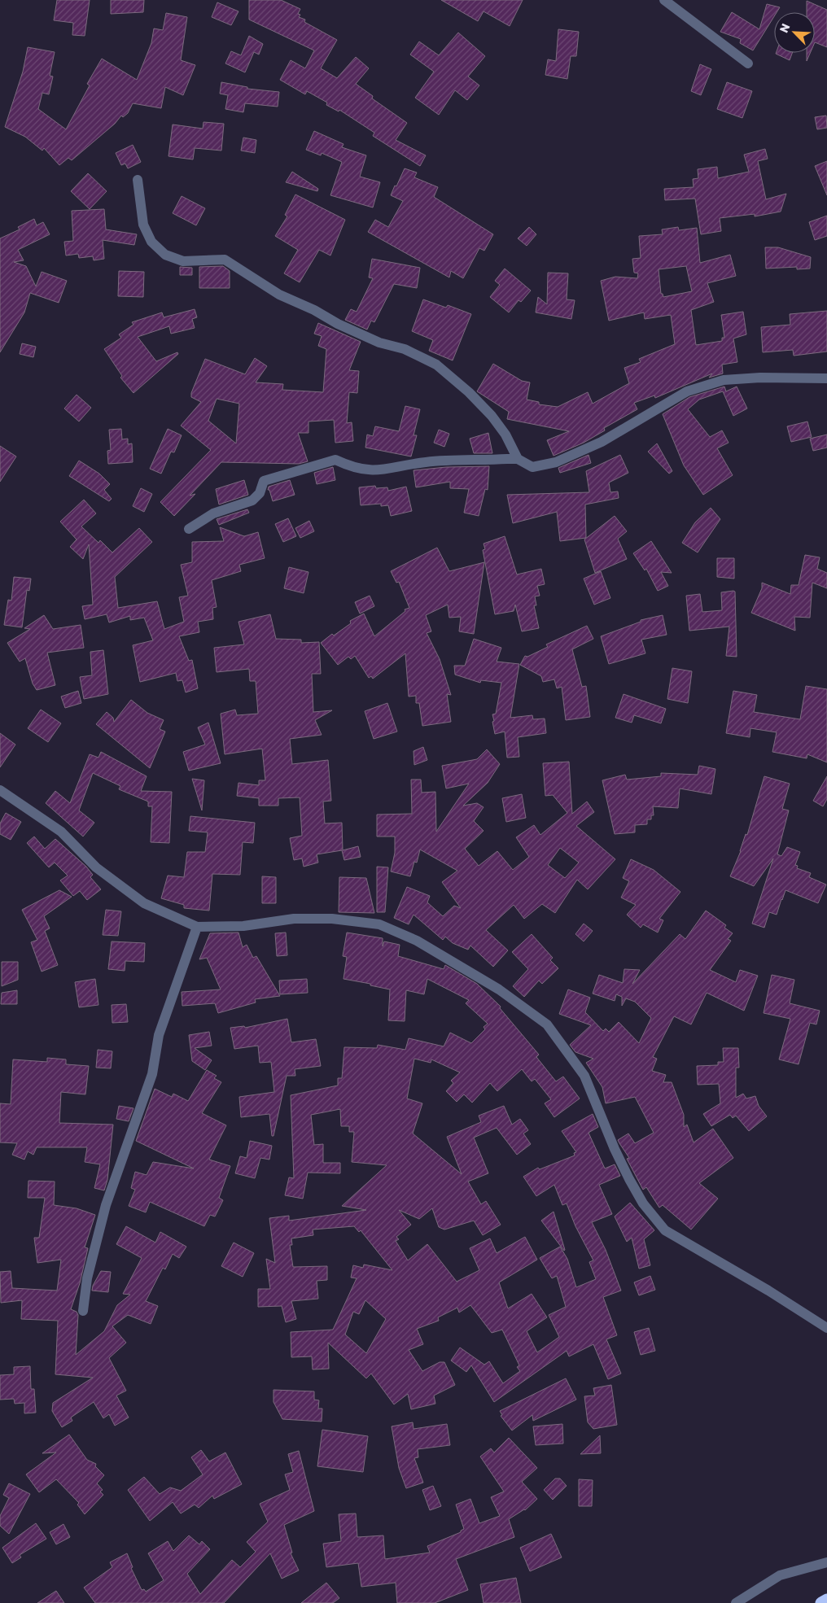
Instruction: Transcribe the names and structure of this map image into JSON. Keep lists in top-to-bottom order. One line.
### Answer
{"north":"top left"}
